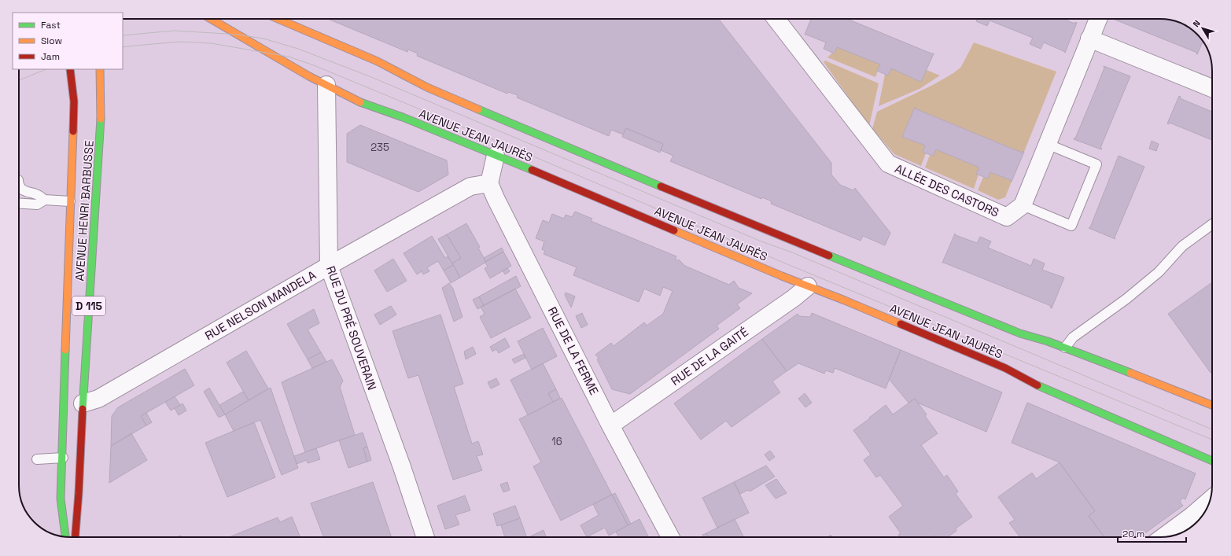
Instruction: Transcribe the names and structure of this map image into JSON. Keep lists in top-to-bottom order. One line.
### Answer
{"streets":{"street":["AVENUE JEAN JAURÈS","ALLÉE DES CASTORS","AVENUE HENRI BARBUSSE","RUE NELSON MANDELA","D 115","RUE DU PRÉ SOUVERAIN","RUE DE LA FERME","RUE DE LA GAITÉ"]},"crossings":[["AVENUE JEAN JAURÈS","RUE DU PRÉ SOUVERAIN"],["AVENUE JEAN JAURÈS","RUE DE LA GAITÉ"],["AVENUE HENRI BARBUSSE","RUE NELSON MANDELA"],["RUE NELSON MANDELA","RUE DU PRÉ SOUVERAIN"],["RUE NELSON MANDELA","RUE DE LA FERME"],["RUE DE LA FERME","RUE DE LA GAITÉ"]],"house_numbers":["235","16"],"legend":["Fast","Slow","Jam"],"scale_bar":"20 m","north":"top left"}
